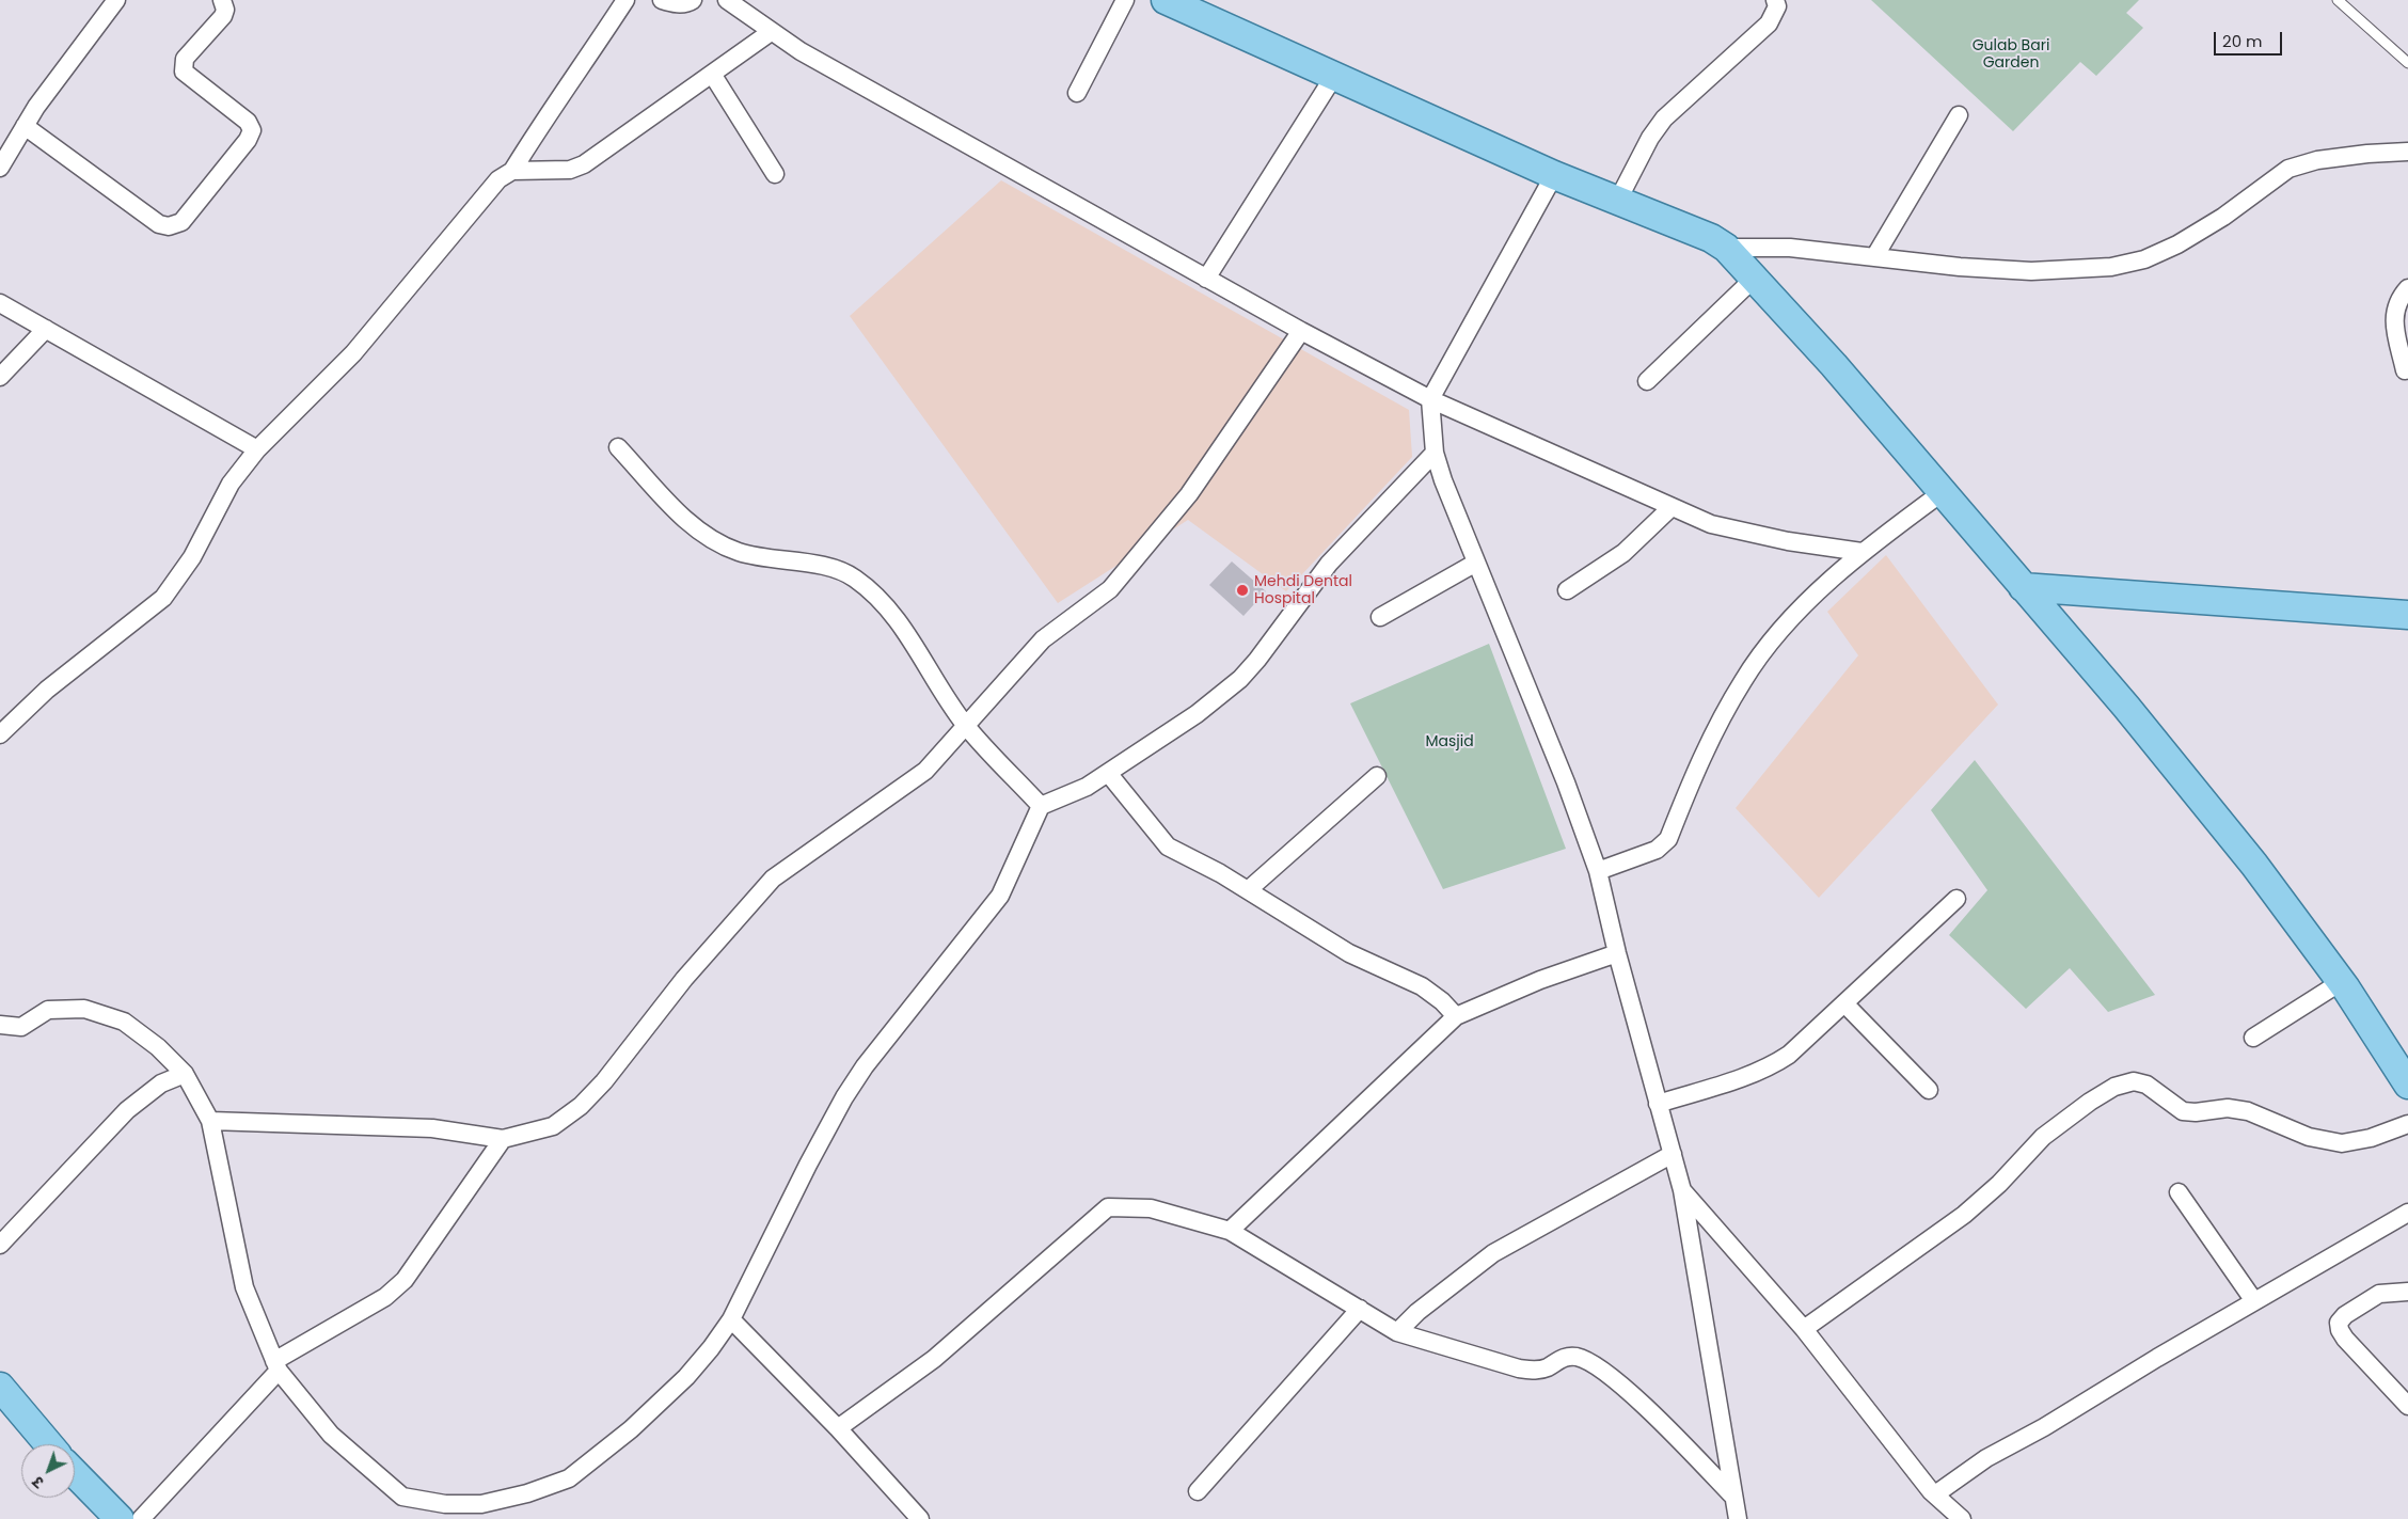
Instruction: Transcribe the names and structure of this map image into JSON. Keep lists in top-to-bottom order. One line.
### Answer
{"parks":["Gulab Bari Garden","Masjid"],"places":["Mehdi Dental Hospital"],"scale_bar":"20 m","north":"bottom left"}
